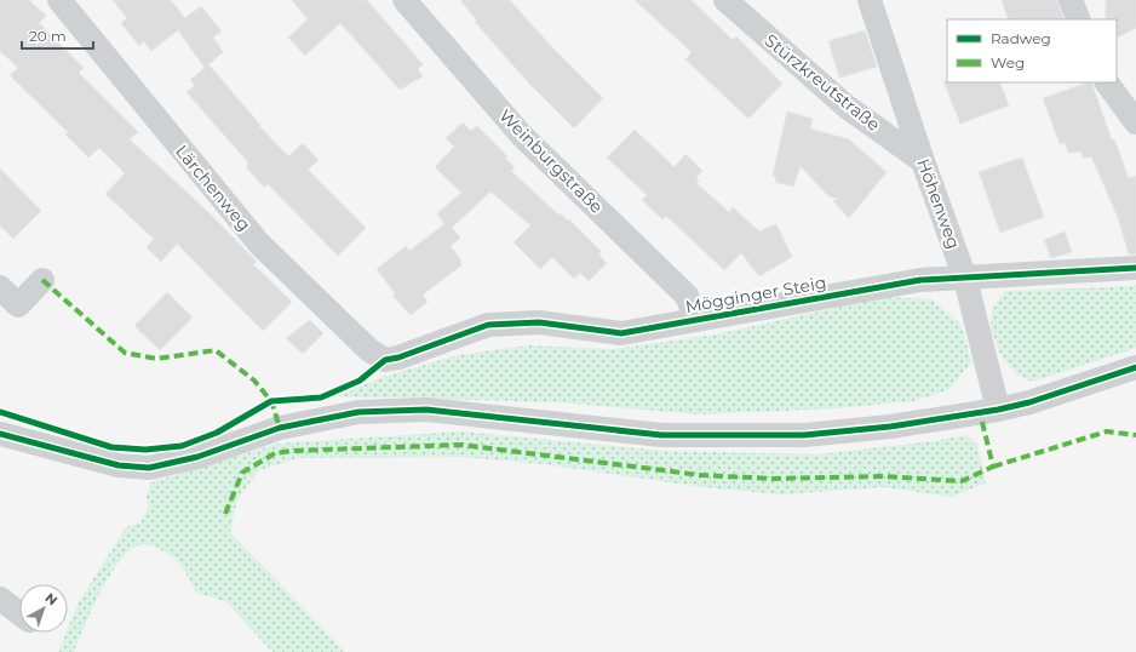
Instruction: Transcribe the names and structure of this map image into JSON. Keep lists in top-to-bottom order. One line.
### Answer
{"streets":{"street":["Stürzkreutstraße","Weinburgstraße","Lärchenweg","Höhenweg","Mögginger Steig"]},"crossings":[["Stürzkreutstraße","Höhenweg"],["Weinburgstraße","Mögginger Steig"],["Lärchenweg","Mögginger Steig"],["Höhenweg","Mögginger Steig"]],"legend":["Radweg","Weg"],"scale_bar":"20 m","north":"top right"}
